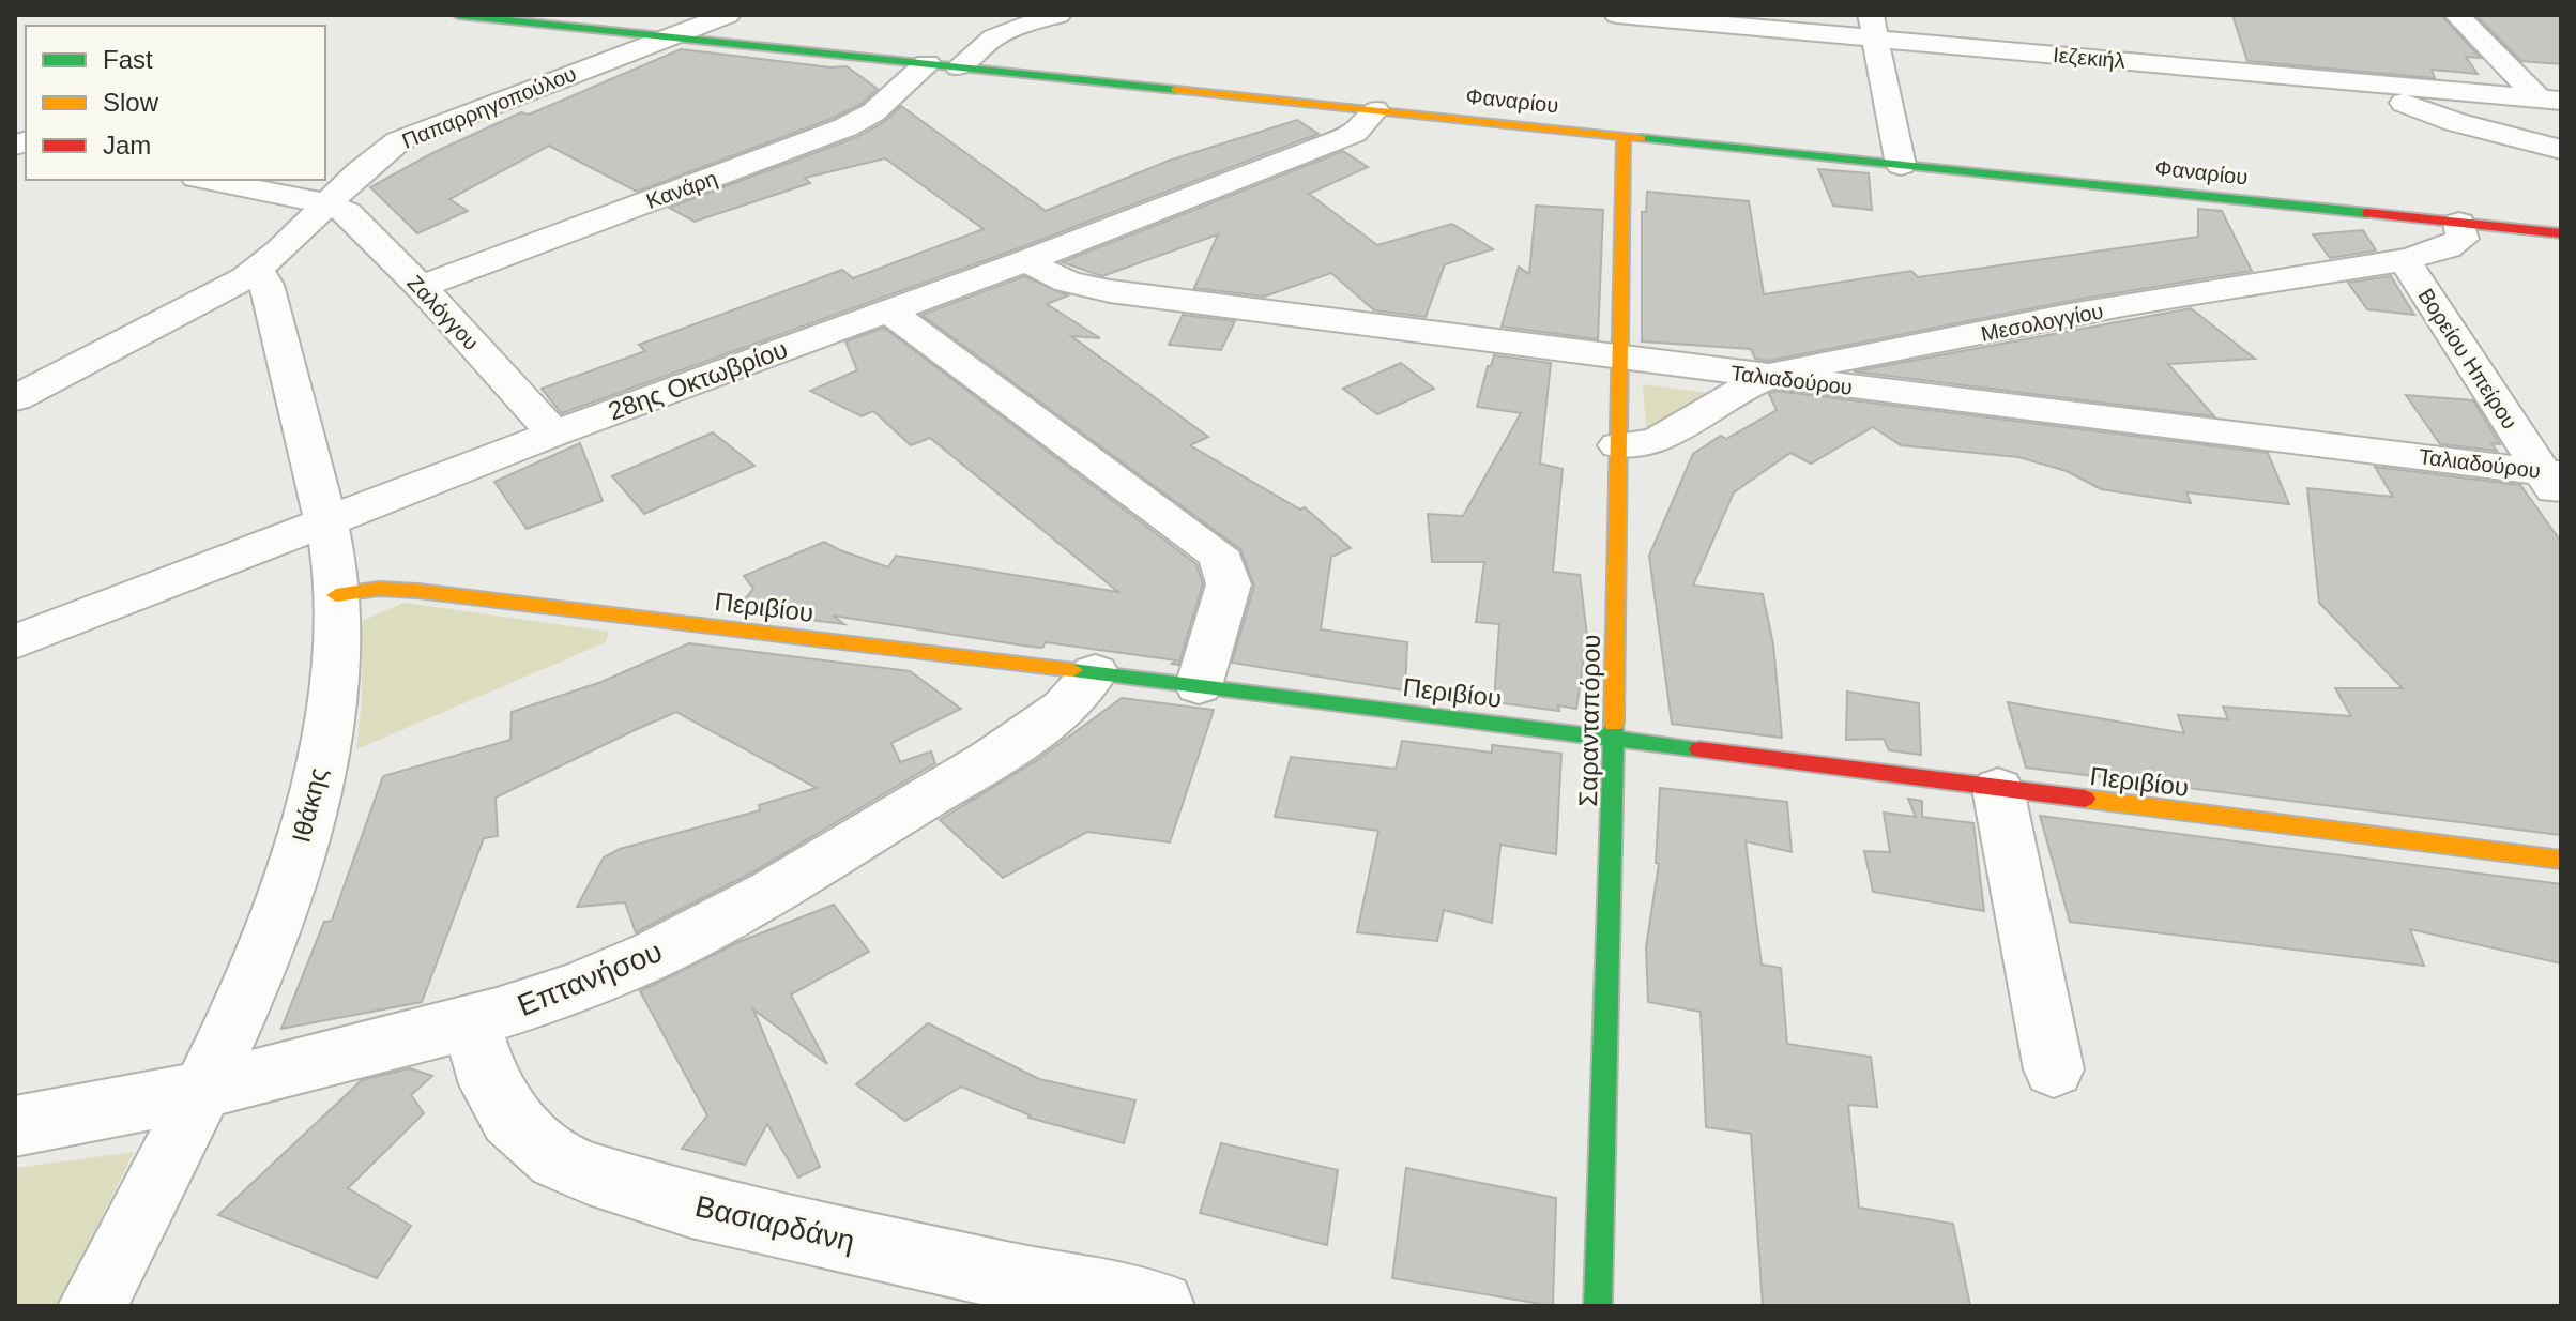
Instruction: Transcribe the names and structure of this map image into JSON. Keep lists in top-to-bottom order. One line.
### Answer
{"streets":{"street":["Ιεζεκιήλ","Φαναρίου","Παπαρρηγοπούλου","Κανάρη","Ζαλόγγου","Μεσολογγίου","Βορείου Ηπείρου","28ης Οκτωβρίου","Ταλιαδούρου","Περιβίου","Σαρανταπόρου","Ιθάκης","Επτανήσου","Βασιαρδάνη"]},"crossings":[["Φαναρίου","Παπαρρηγοπούλου"],["Φαναρίου","Κανάρη"],["Φαναρίου","Μεσολογγίου"],["Φαναρίου","28ης Οκτωβρίου"],["Φαναρίου","Σαρανταπόρου"],["Παπαρρηγοπούλου","Ζαλόγγου"],["Παπαρρηγοπούλου","Ιθάκης"],["Κανάρη","Ζαλόγγου"],["Ζαλόγγου","28ης Οκτωβρίου"],["Μεσολογγίου","Βορείου Ηπείρου"],["Μεσολογγίου","Ταλιαδούρου"],["Μεσολογγίου","Σαρανταπόρου"],["Βορείου Ηπείρου","Ταλιαδούρου"],["28ης Οκτωβρίου","Ταλιαδούρου"],["28ης Οκτωβρίου","Ιθάκης"],["Ταλιαδούρου","Σαρανταπόρου"],["Περιβίου","Σαρανταπόρου"],["Περιβίου","Ιθάκης"],["Περιβίου","Επτανήσου"],["Ιθάκης","Επτανήσου"],["Επτανήσου","Βασιαρδάνη"]],"legend":["Fast","Slow","Jam"]}
